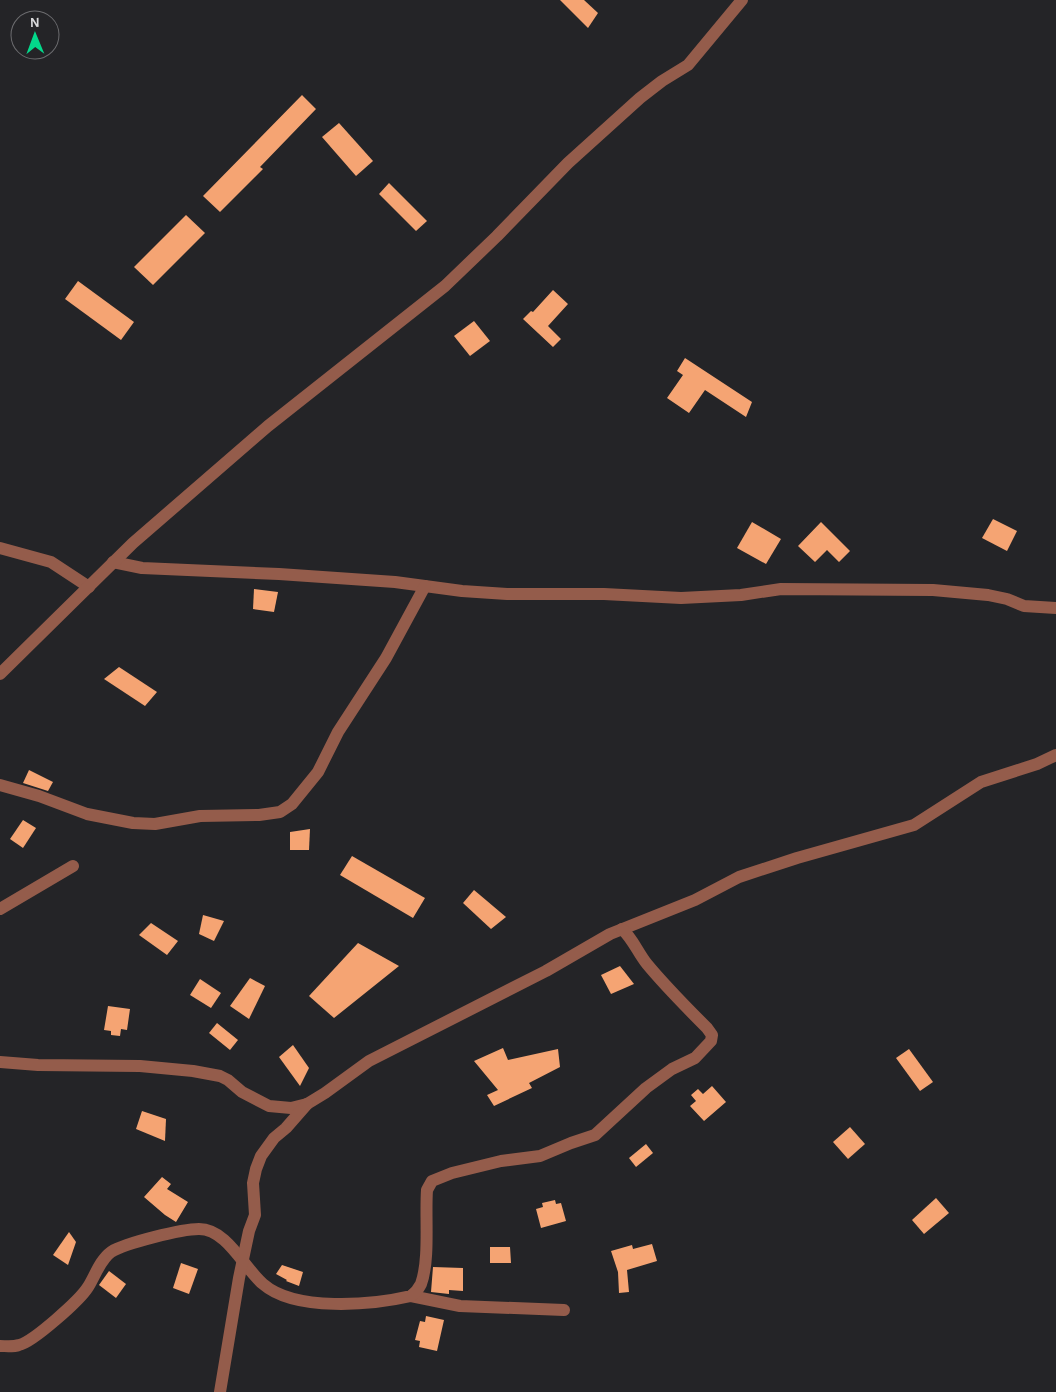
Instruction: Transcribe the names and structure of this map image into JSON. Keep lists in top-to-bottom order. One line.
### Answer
{"north":"top"}
